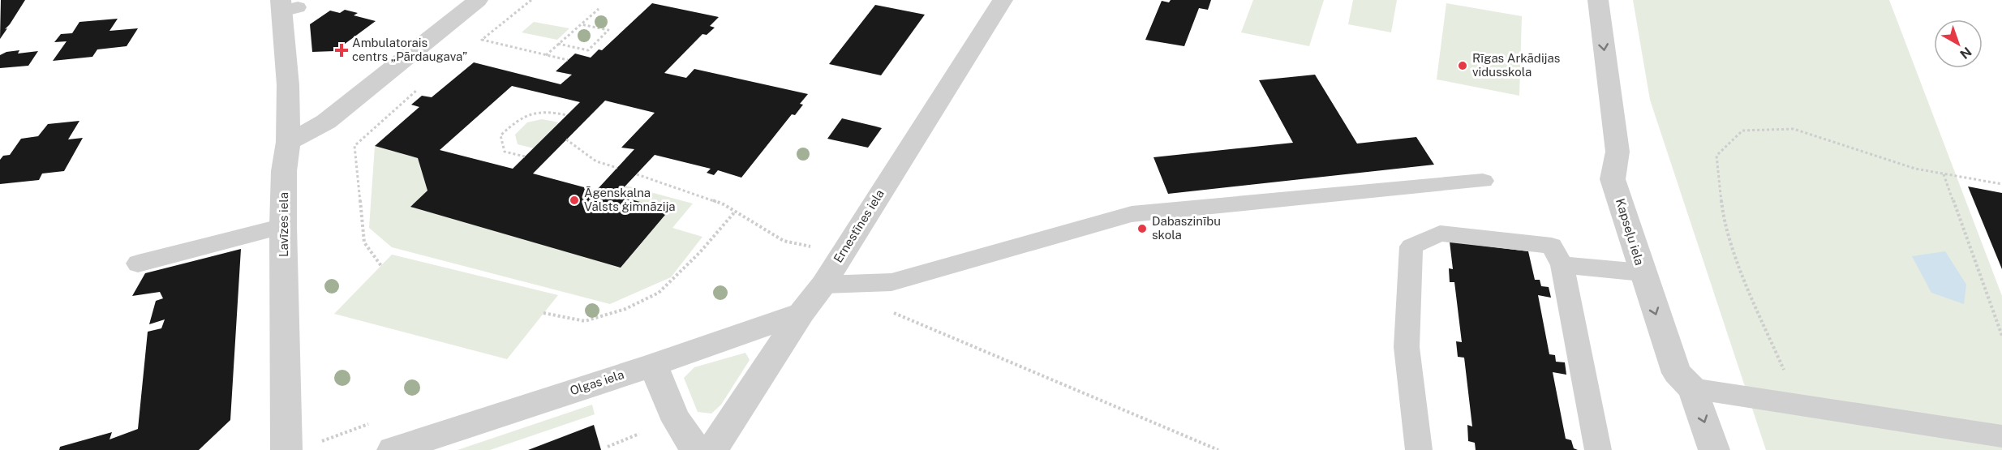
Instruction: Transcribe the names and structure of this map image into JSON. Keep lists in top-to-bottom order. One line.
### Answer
{"streets":{"street":["Lavīzes iela","Ernestīnes iela","Kapseļu iela","Olgas iela"]},"crossings":[["Ernestīnes iela","Olgas iela"]],"one_way":["Kapseļu iela"],"places":{"health":["Ambulatorais centrs „Pārdaugava”"],"other":["Rīgas Arkādijas vidusskola","Āgenskalna Valsts ģimnāzija","Dabaszinību skola"]},"north":"bottom right"}
